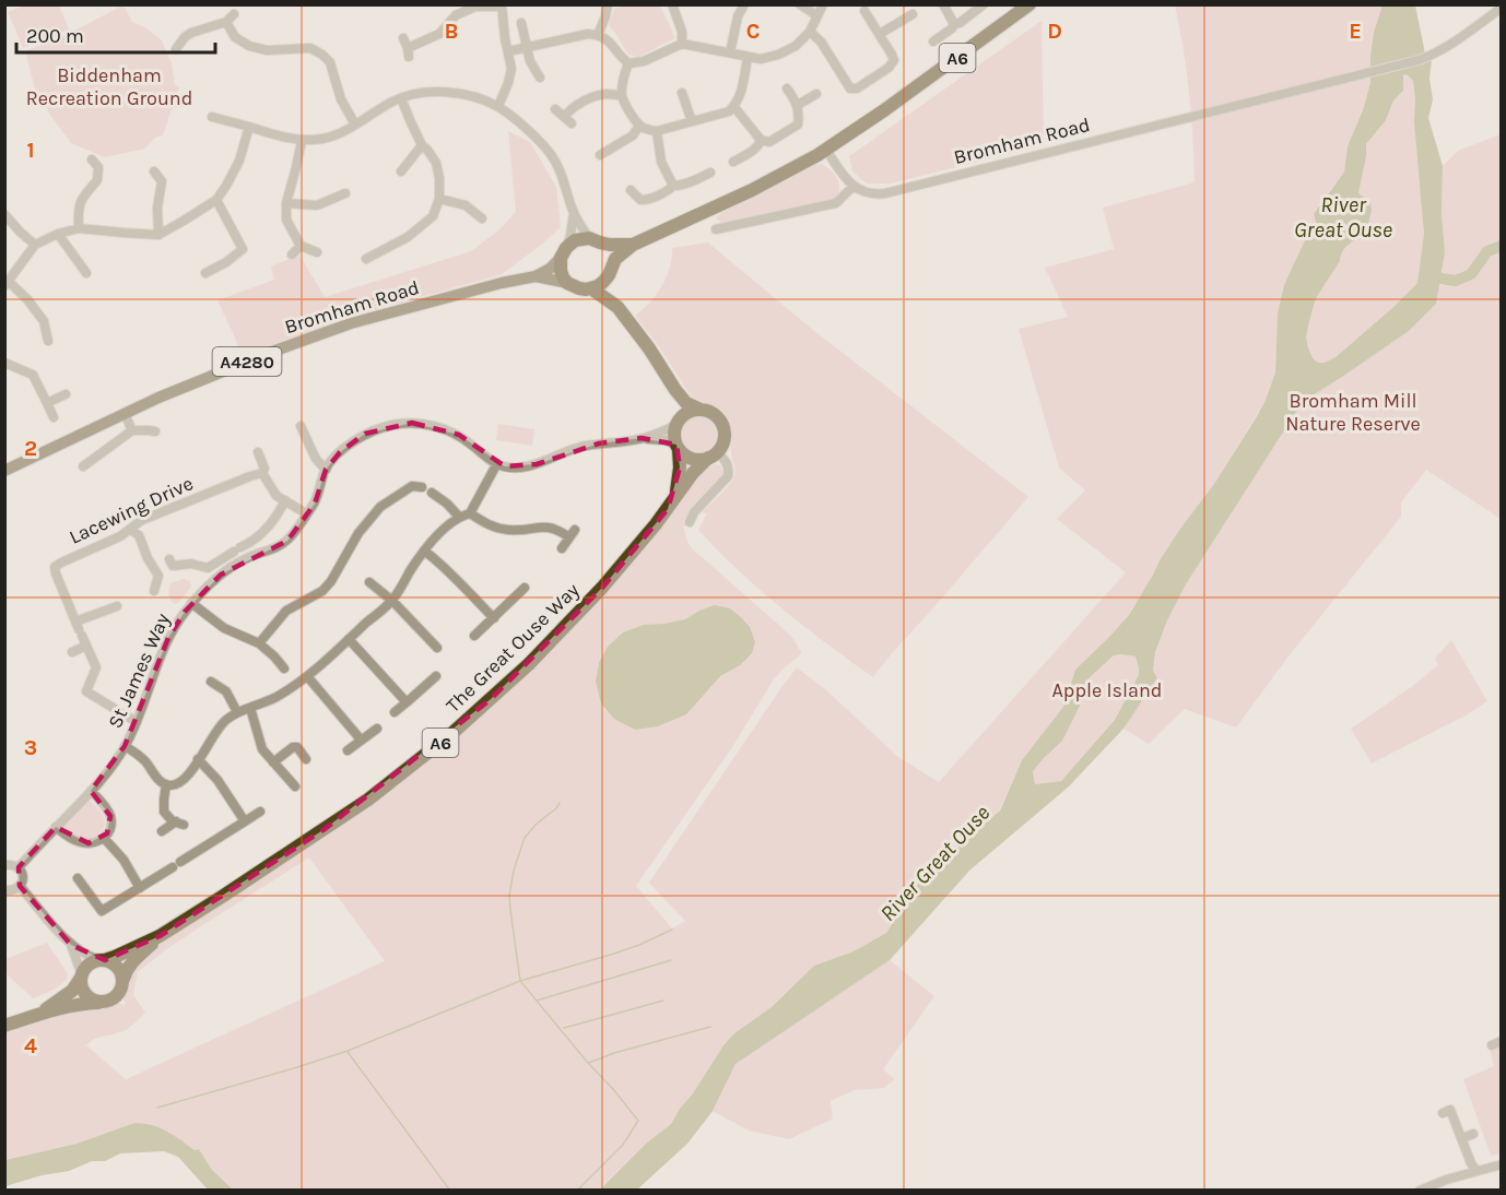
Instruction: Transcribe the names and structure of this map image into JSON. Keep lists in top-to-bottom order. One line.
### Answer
{"streets":{"highway":["A6","The Great Ouse Way"],"main road":["Bromham Road","A4280"],"street":["Lacewing Drive","St James Way"]},"crossings":[["A6","Bromham Road"],["A6","The Great Ouse Way"]],"water":["River Great Ouse"],"parks":["Biddenham Recreation Ground","Bromham Mill Nature Reserve","Apple Island"],"scale_bar":"200 m","grid":{"columns":["B","C","D","E"],"rows":["1","2","3","4"]}}
